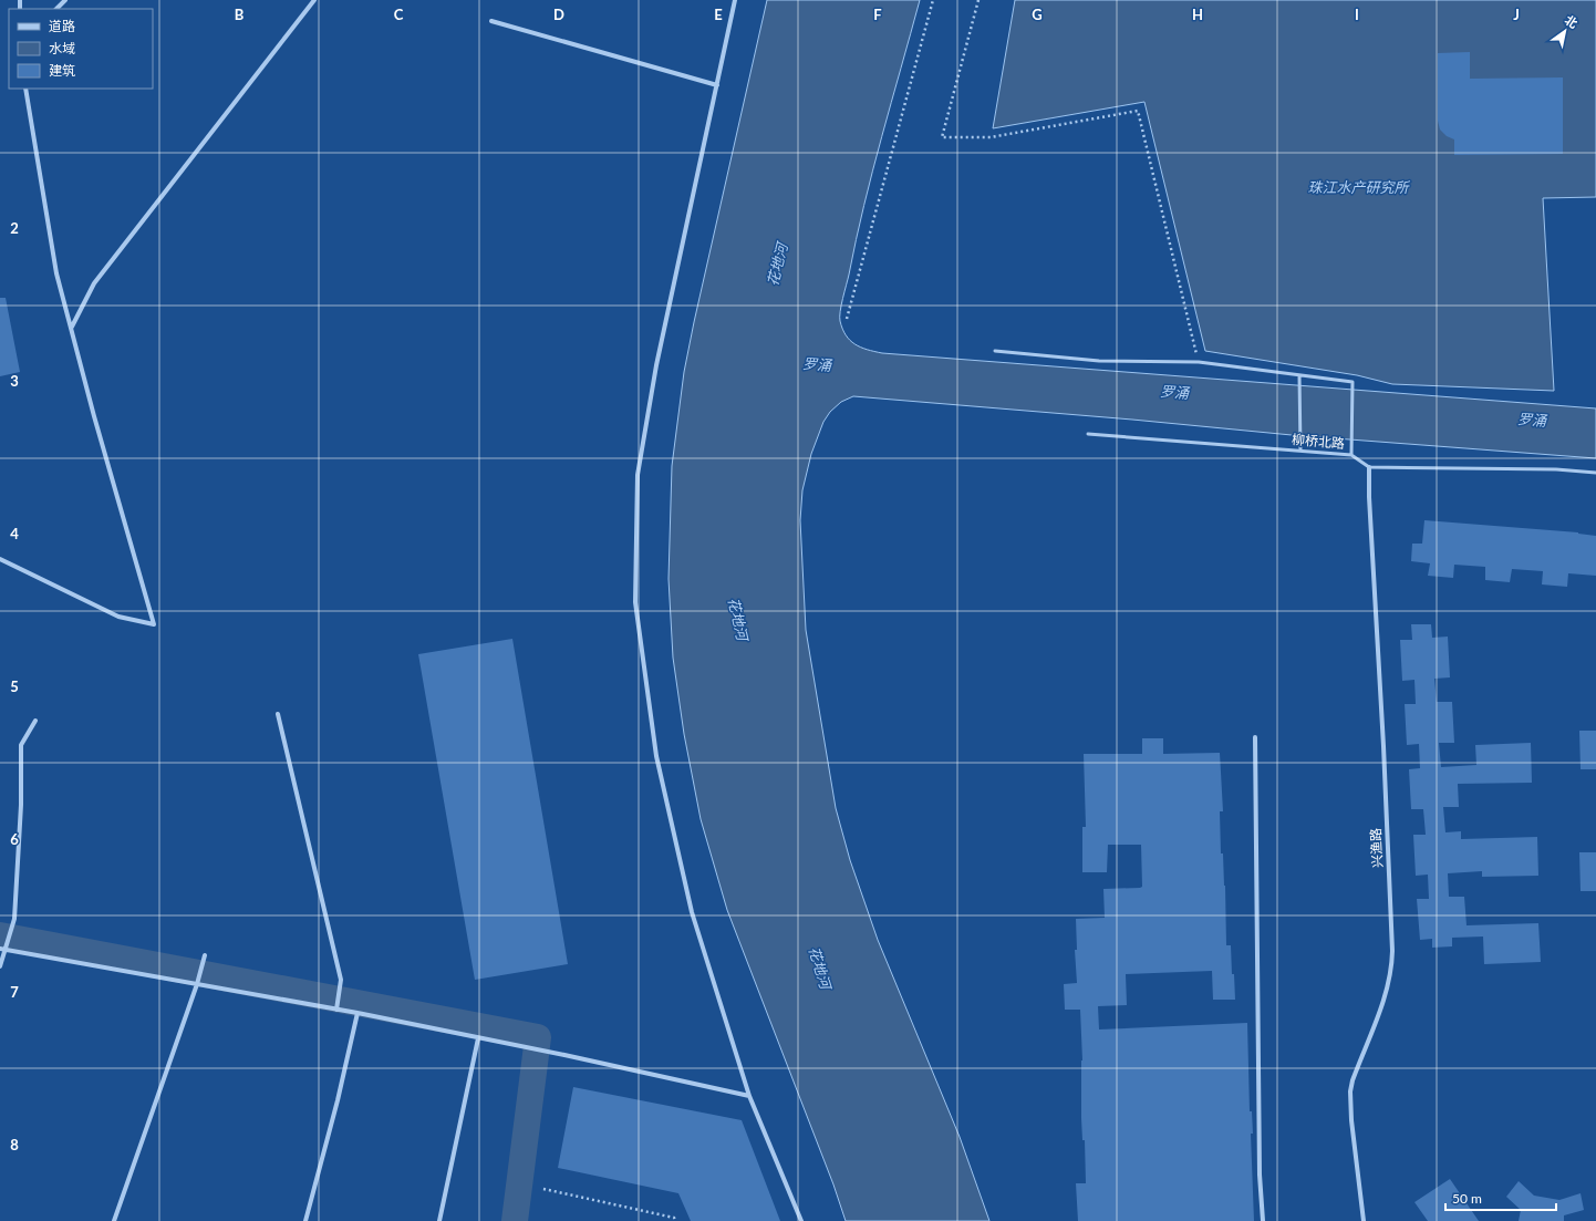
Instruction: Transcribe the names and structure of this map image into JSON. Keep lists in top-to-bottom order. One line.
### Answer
{"streets":{"street":["兴渔路"],"lane":["柳桥北路"]},"crossings":[["柳桥北路","兴渔路"]],"water":["珠江水产研究所","花地河","罗涌"],"legend":["道路","水域","建筑"],"scale_bar":"50 m","north":"top right","grid":{"columns":["B","C","D","E","F","G","H","I","J"],"rows":["2","3","4","5","6","7","8"]}}
